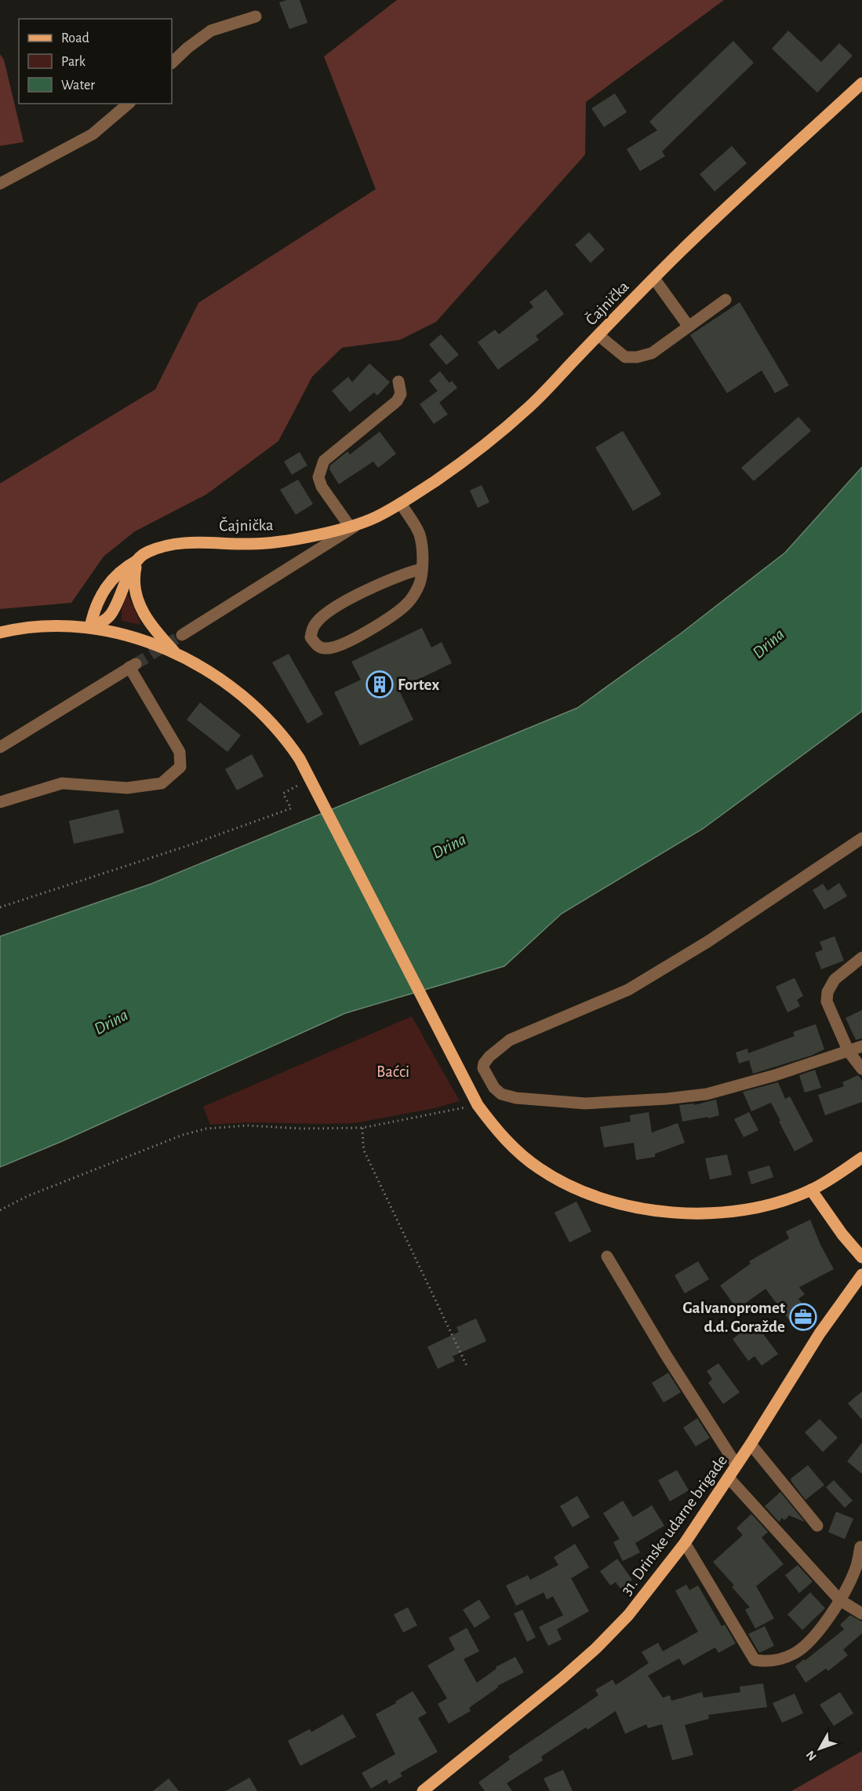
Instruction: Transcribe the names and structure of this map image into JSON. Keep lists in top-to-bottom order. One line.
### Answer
{"streets":{"main road":["Čajnička","31. Drinske udarne brigade"]},"water":["Drina"],"parks":["Baćci"],"places":{"building":["Fortex"],"office":["Galvanopromet d.d. Goražde"]},"legend":["Road","Park","Water"],"north":"bottom left"}
